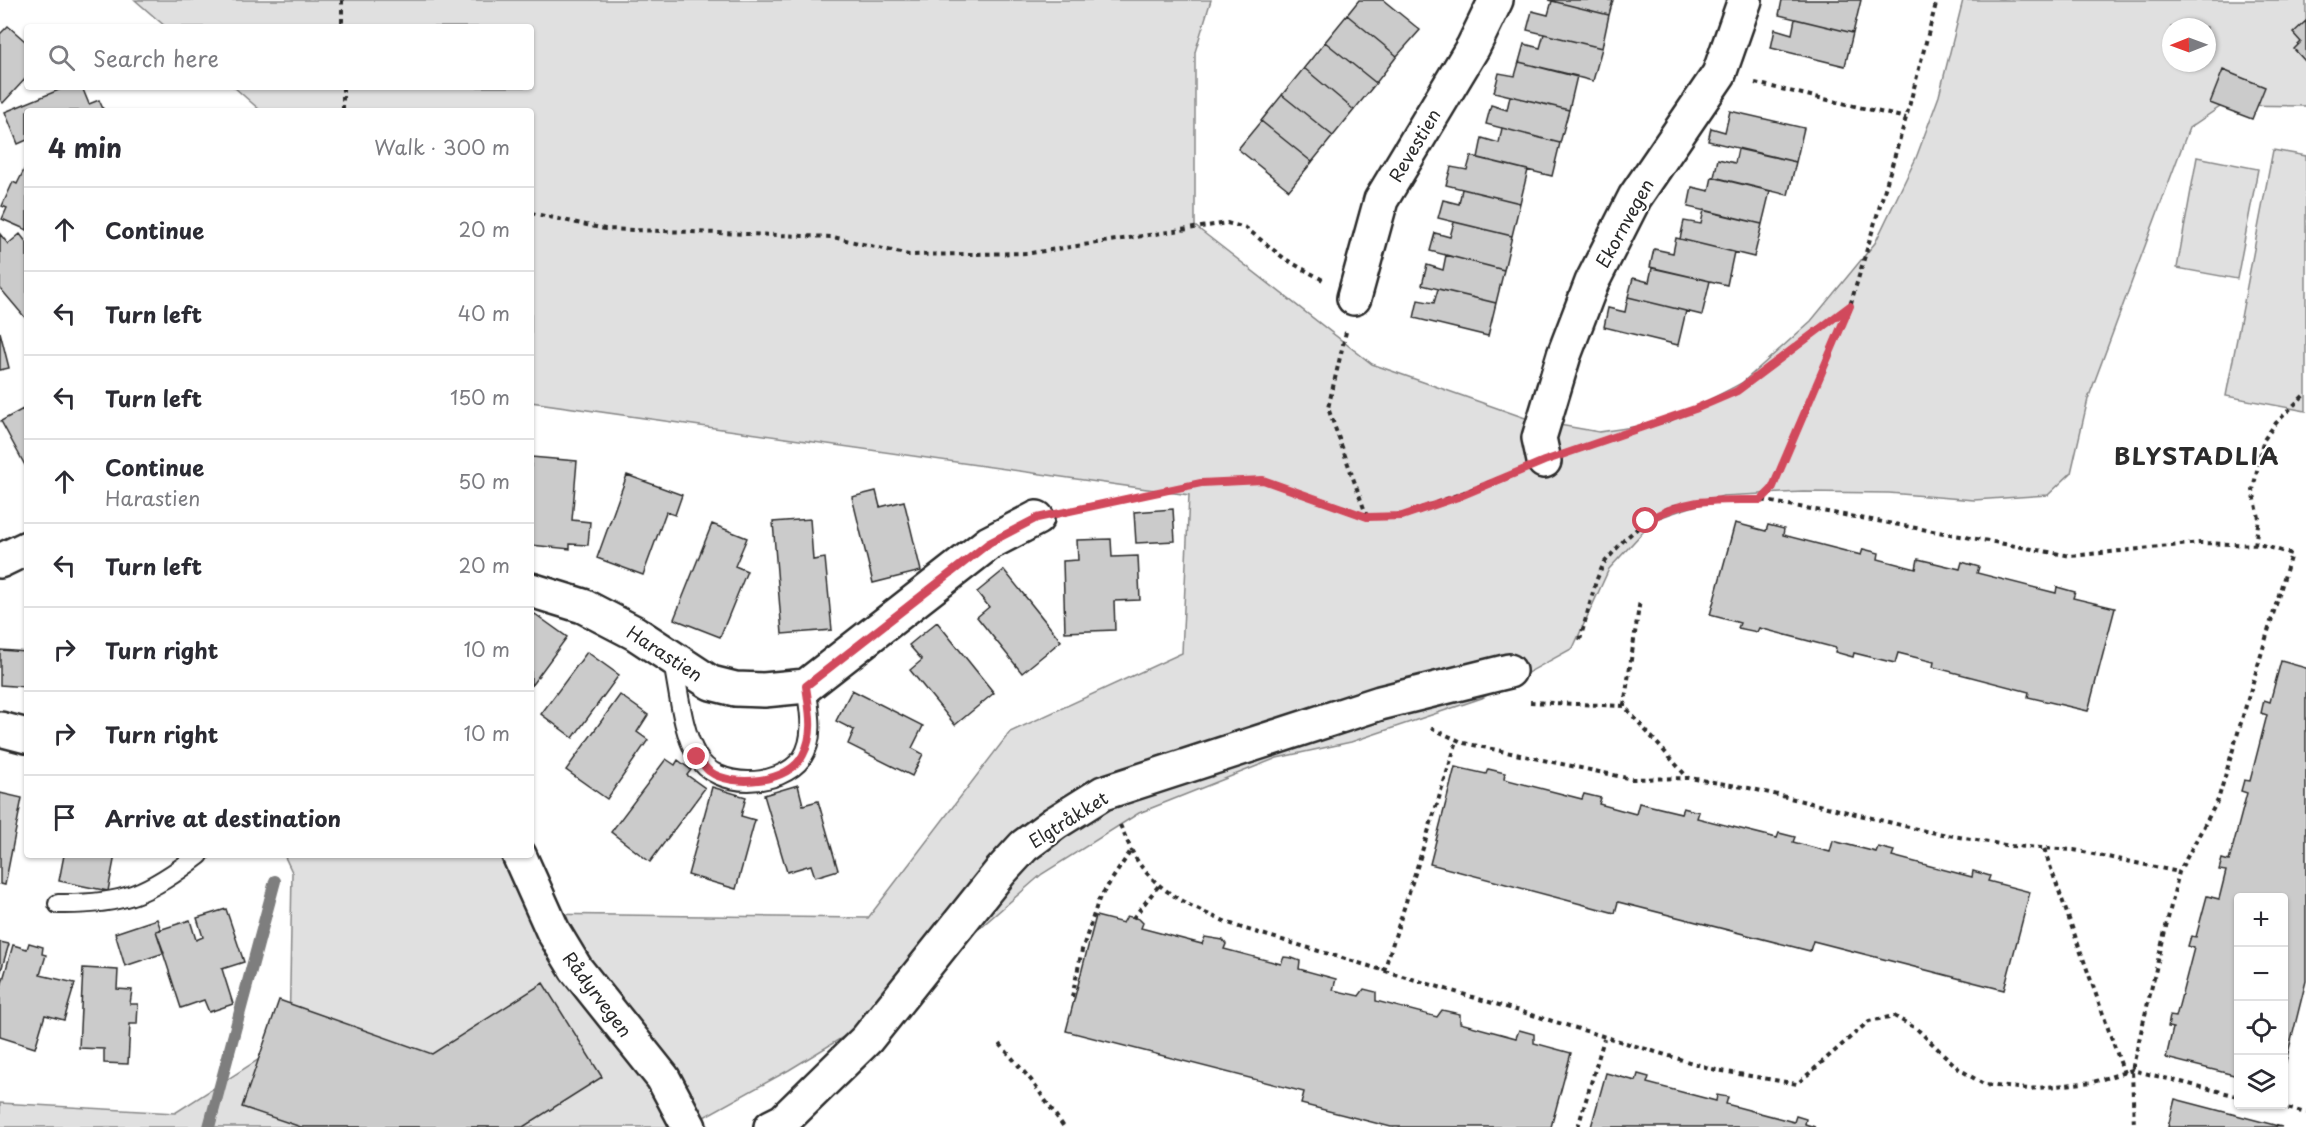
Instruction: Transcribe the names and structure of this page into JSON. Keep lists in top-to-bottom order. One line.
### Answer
{"streets":{"street":["Revestien","Ekornvegen","Harastien","Elgtråkket","Rådyrvegen"]},"districts":["BLYSTADLIA"],"north":"left","page":{"search":"Search here","heading":["4 min","Walk · 300 m"],"list":[["Continue","20 m"],["Turn left","40 m"],["Turn left","150 m"],["Continue","Harastien","50 m"],["Turn left","20 m"],["Turn right","10 m"],["Turn right","10 m"],"Arrive at destination"],"map_buttons":["+","−"]}}
